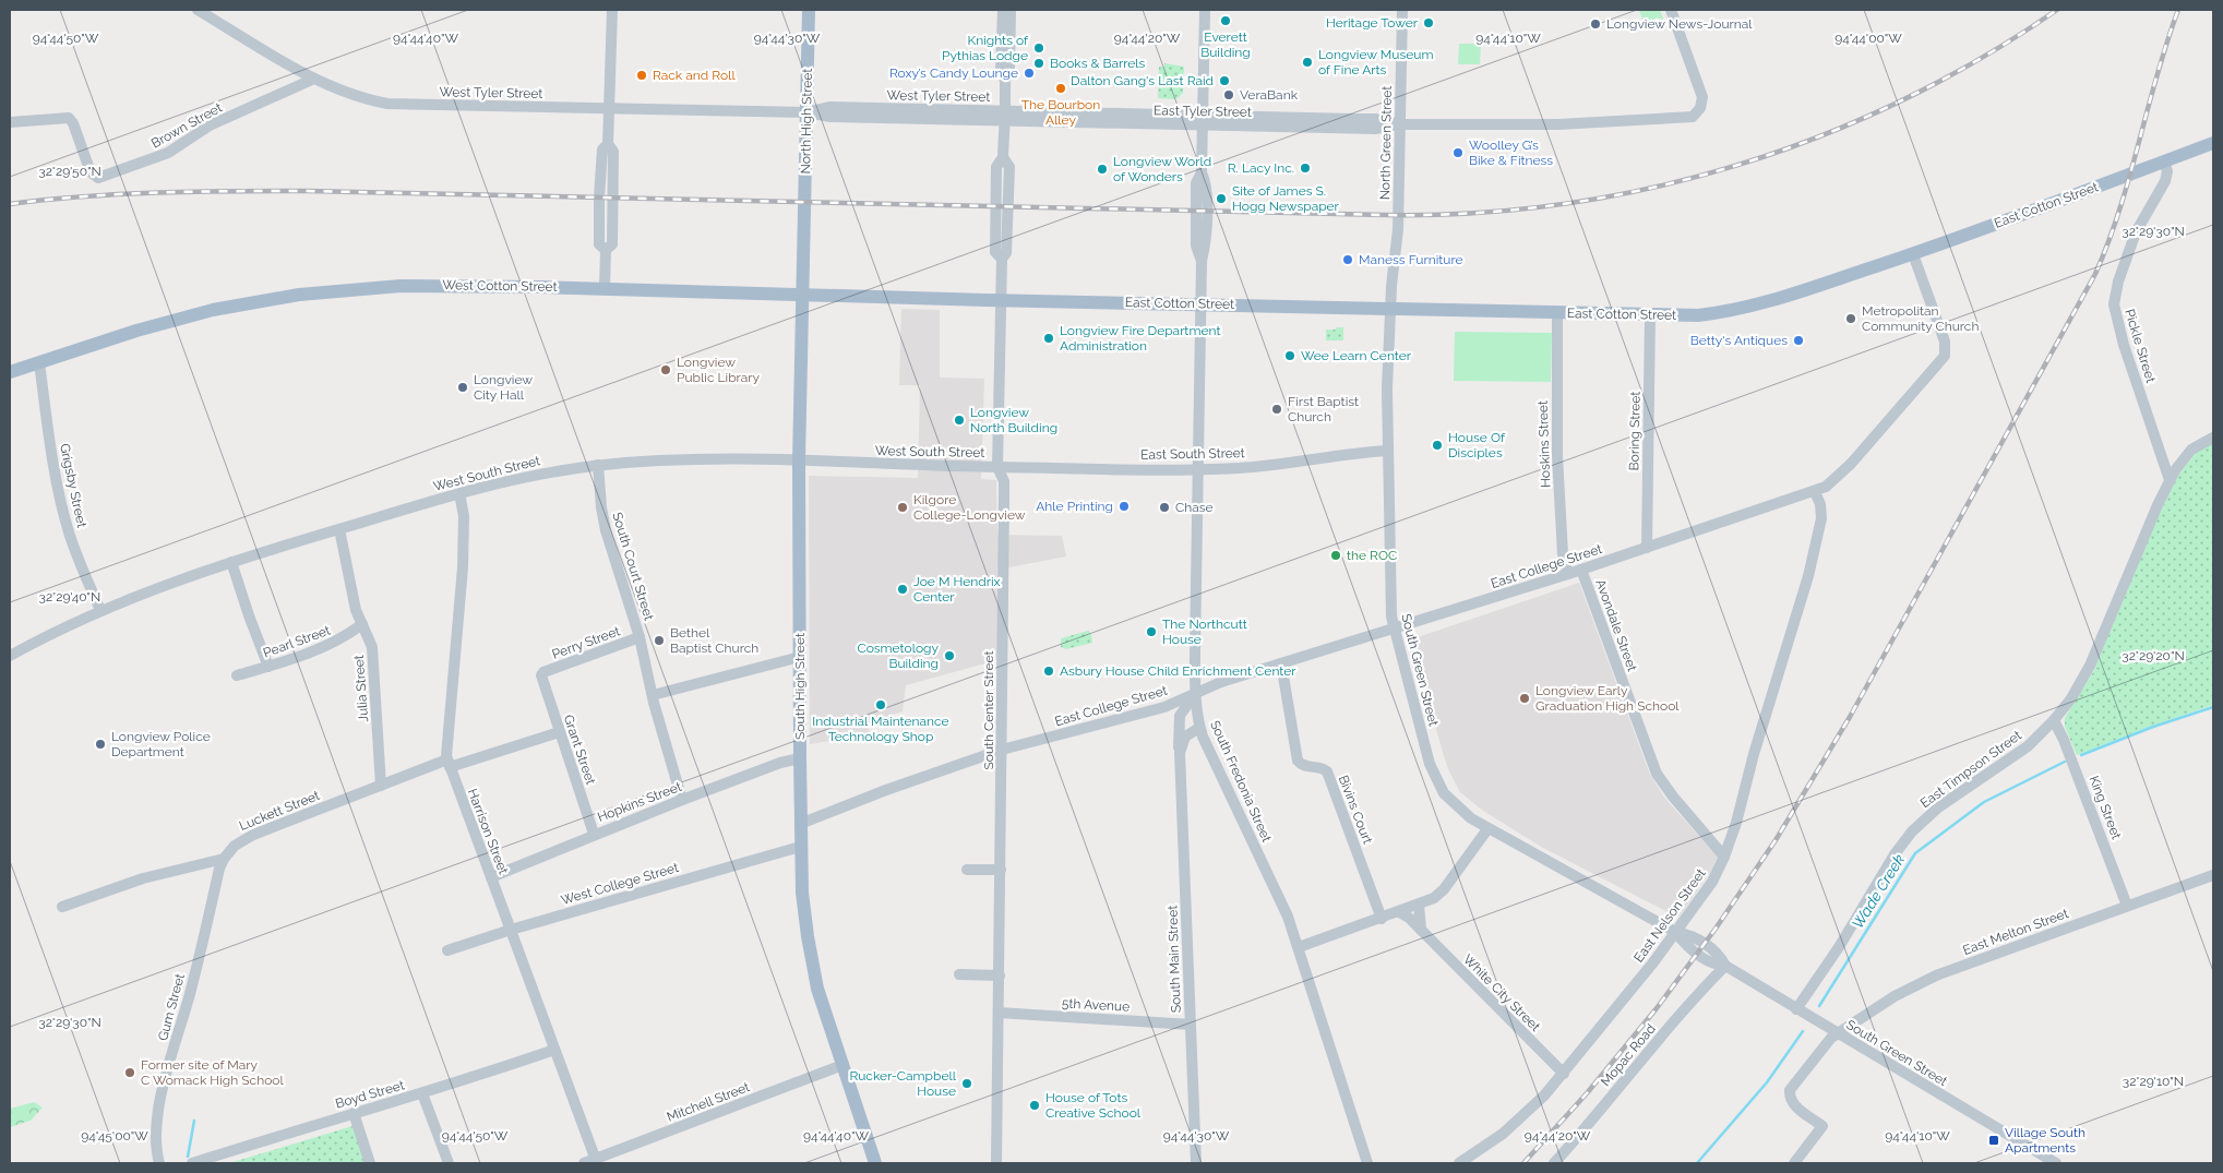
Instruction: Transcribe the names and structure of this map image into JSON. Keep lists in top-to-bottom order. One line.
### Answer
{"streets":{"main road":["North High Street","East Cotton Street","West Cotton Street","South High Street"],"street":["West Tyler Street","East Tyler Street","Brown Street","North Green Street","Pickle Street","Boring Street","Hoskins Street","West South Street","East South Street","Grigsby Street","South Court Street","East College Street","Avondale Street","Pearl Street","Perry Street","South Green Street","Julia Street","South Center Street","Grant Street","East Timpson Street","South Fredonia Street","Hopkins Street","King Street","Bivins Court","Luckett Street","Harrison Street","West College Street","East Nelson Street","East Melton Street","South Main Street","White City Street","5th Avenue","Gum Street","Mopac Road","Boyd Street","Mitchell Street"]},"crossings":[["West Tyler Street","East Tyler Street"],["West Tyler Street","North High Street"],["West Tyler Street","Brown Street"],["East Tyler Street","North Green Street"],["East Tyler Street","South Fredonia Street"],["North High Street","South High Street"],["North Green Street","South Green Street"],["East Cotton Street","West Cotton Street"],["East Cotton Street","Pickle Street"],["East Cotton Street","Boring Street"],["East Cotton Street","Hoskins Street"],["East Cotton Street","East College Street"],["East Cotton Street","South Green Street"],["East Cotton Street","South Center Street"],["East Cotton Street","South Fredonia Street"],["West Cotton Street","Grigsby Street"],["West Cotton Street","South High Street"],["West Cotton Street","South Center Street"],["Pickle Street","East Timpson Street"],["Boring Street","East College Street"],["Hoskins Street","East College Street"],["West South Street","East South Street"],["West South Street","Grigsby Street"],["West South Street","South Court Street"],["West South Street","South High Street"],["West South Street","Julia Street"],["West South Street","South Center Street"],["West South Street","Harrison Street"],["East South Street","South Green Street"],["East South Street","South Center Street"],["East South Street","South Fredonia Street"],["South Court Street","Perry Street"],["South Court Street","Hopkins Street"],["East College Street","Avondale Street"],["East College Street","South Green Street"],["East College Street","South Center Street"],["East College Street","South Fredonia Street"],["East College Street","Bivins Court"],["East College Street","East Nelson Street"],["East College Street","South Main Street"],["Avondale Street","East Nelson Street"],["Pearl Street","Julia Street"],["Perry Street","Grant Street"],["South Green Street","East Timpson Street"],["South Green Street","East Nelson Street"],["South Green Street","East Melton Street"],["South Green Street","Mopac Road"],["South High Street","Hopkins Street"],["South High Street","West College Street"],["South High Street","Mitchell Street"],["Julia Street","Luckett Street"],["South Center Street","5th Avenue"],["Grant Street","Hopkins Street"],["Grant Street","Luckett Street"],["East Timpson Street","King Street"],["South Fredonia Street","South Main Street"],["Hopkins Street","Harrison Street"],["King Street","East Melton Street"],["Luckett Street","Harrison Street"],["Luckett Street","Gum Street"],["Harrison Street","West College Street"],["Harrison Street","Boyd Street"],["Harrison Street","Mitchell Street"],["East Nelson Street","White City Street"],["South Main Street","5th Avenue"]],"water":["Wade Creek"],"places":{"other":["Everett Building","Heritage Tower","Longview News-Journal","Knights of Pythias Lodge","Longview Museum of Fine Arts","Books & Barrels","Roxy’s Candy Lounge","Rack and Roll","Dalton Gang's Last Raid","The Bourbon Alley","VeraBank","Woolley G’s Bike & Fitness","R. Lacy Inc.","Longview World of Wonders","Site of James S. Hogg Newspaper","Maness Furniture","Metropolitan Community Church","Longview Fire Department Administration","Betty's Antiques","Wee Learn Center","Longview Public Library","Longview City Hall","First Baptist Church","Longview North Building","House Of Disciples","Ahle Printing","Kilgore College-Longview","Chase","the ROC","Joe M Hendrix Center","The Northcutt House","Bethel Baptist Church","Cosmetology Building","Asbury House Child Enrichment Center","Longview Early Graduation High School","Industrial Maintenance Technology Shop","Longview Police Department","Former site of Mary C Womack High School","Rucker-Campbell House","House of Tots Creative School"],"transit":["Village South Apartments"]},"coordinates":["94°44'00\"W","94°44'50\"W","94°44'40\"W","94°44'30\"W","94°44'20\"W","94°44'10\"W","32°29'50\"N","32°29'30\"N","32°29'40\"N","32°29'20\"N","32°29'10\"N","94°45'00\"W"]}
